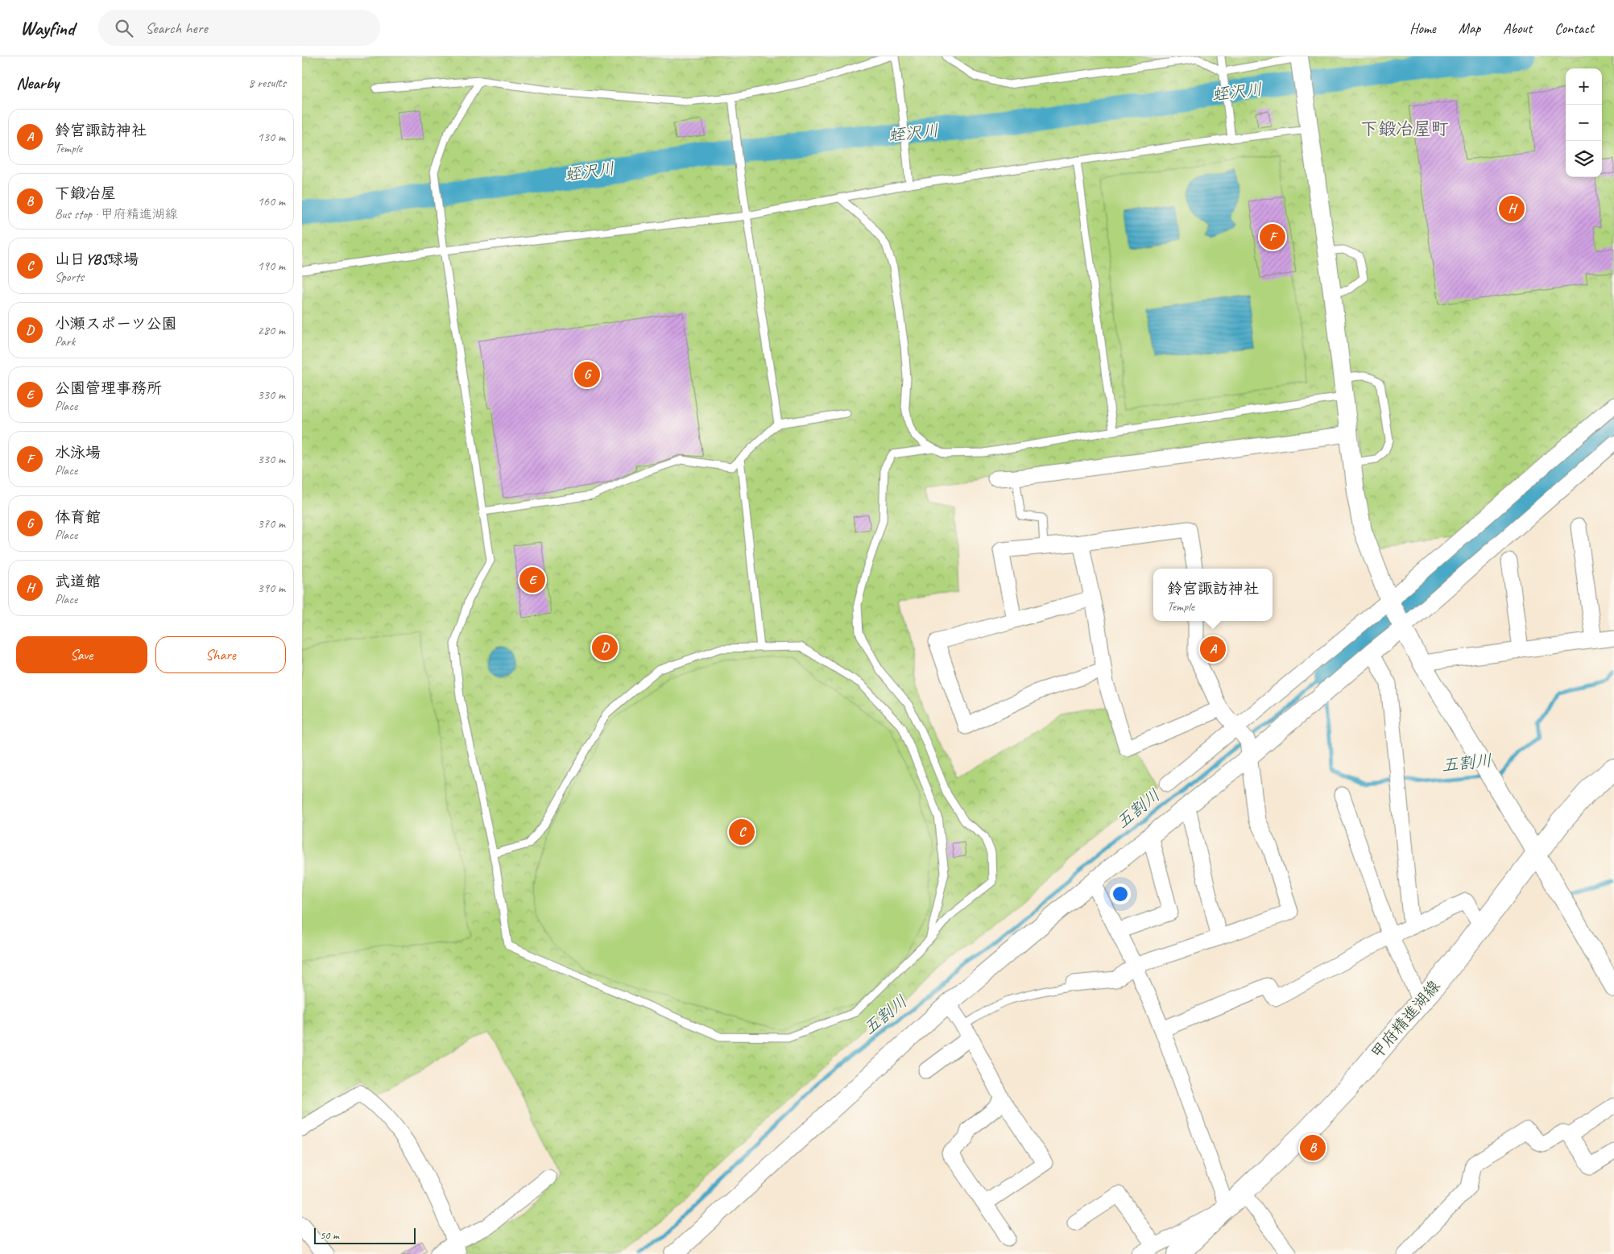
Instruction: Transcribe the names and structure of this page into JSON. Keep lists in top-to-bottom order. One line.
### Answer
{"streets":{"main road":["甲府精進湖線"]},"districts":["下鍛冶屋町"],"water":["蛭沢川","五割川"],"scale_bar":"50 m","page":{"header":"Wayfind","search":"Search here","nav":["Home","Map","About","Contact"],"heading":["Nearby","8 results"],"map_buttons":["+","−"],"list":[{"mark":"A","name":"鈴宮諏訪神社","note":"Temple","value":"130 m"},{"mark":"B","name":"下鍛冶屋","note":"Bus stop · 甲府精進湖線","value":"160 m"},{"mark":"C","name":"山日YBS球場","note":"Sports","value":"190 m"},{"mark":"D","name":"小瀬スポーツ公園","note":"Park","value":"280 m"},{"mark":"E","name":"公園管理事務所","note":"Place","value":"330 m"},{"mark":"F","name":"水泳場","note":"Place","value":"330 m"},{"mark":"G","name":"体育館","note":"Place","value":"370 m"},{"mark":"H","name":"武道館","note":"Place","value":"390 m"}],"pins":["H","F","G","E","D","A","C","B"],"popup":["鈴宮諏訪神社","Temple"],"buttons":["Save","Share"],"scale":"50 m"}}
